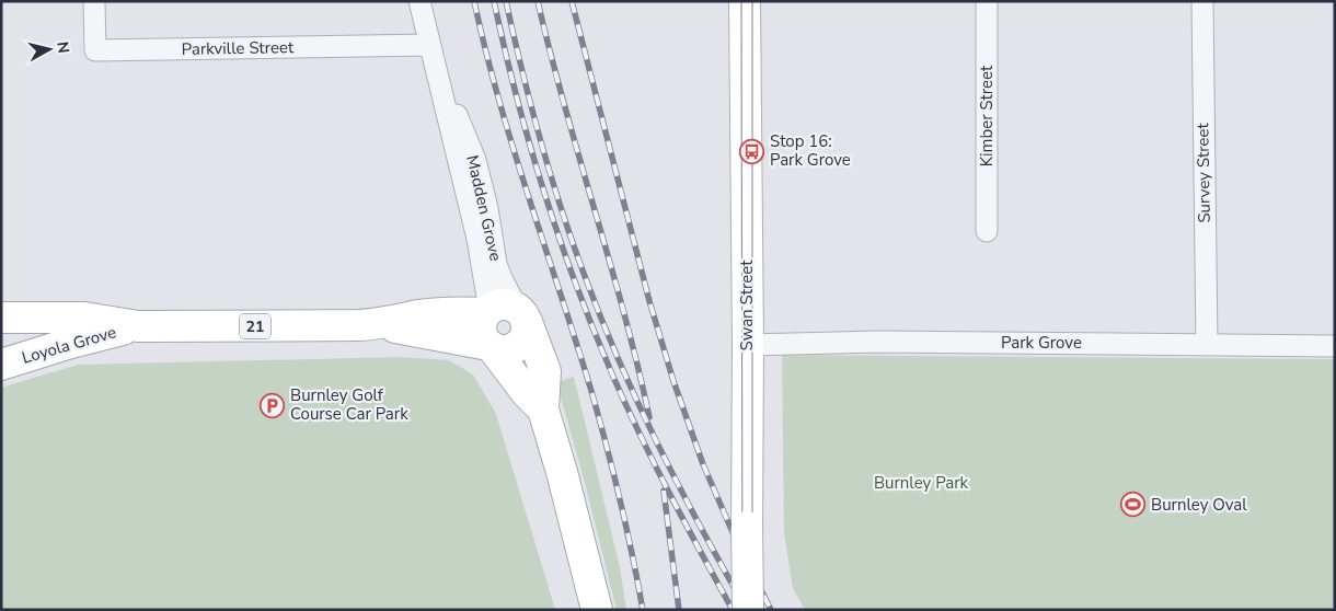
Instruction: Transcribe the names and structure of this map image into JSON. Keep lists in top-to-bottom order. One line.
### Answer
{"streets":{"main road":["Madden Grove","Swan Street","21","Loyola Grove"],"street":["Parkville Street","Kimber Street","Survey Street","Park Grove"]},"crossings":[["Parkville Street","Madden Grove"],["Survey Street","Park Grove"],["Madden Grove","21"],["Madden Grove","Loyola Grove"],["Swan Street","Park Grove"],["21","Loyola Grove"]],"parks":["Burnley Park"],"places":{"bus stop":["Stop 16: Park Grove"],"parking":["Burnley Golf Course Car Park"],"sports":["Burnley Oval"]},"north":"right"}
